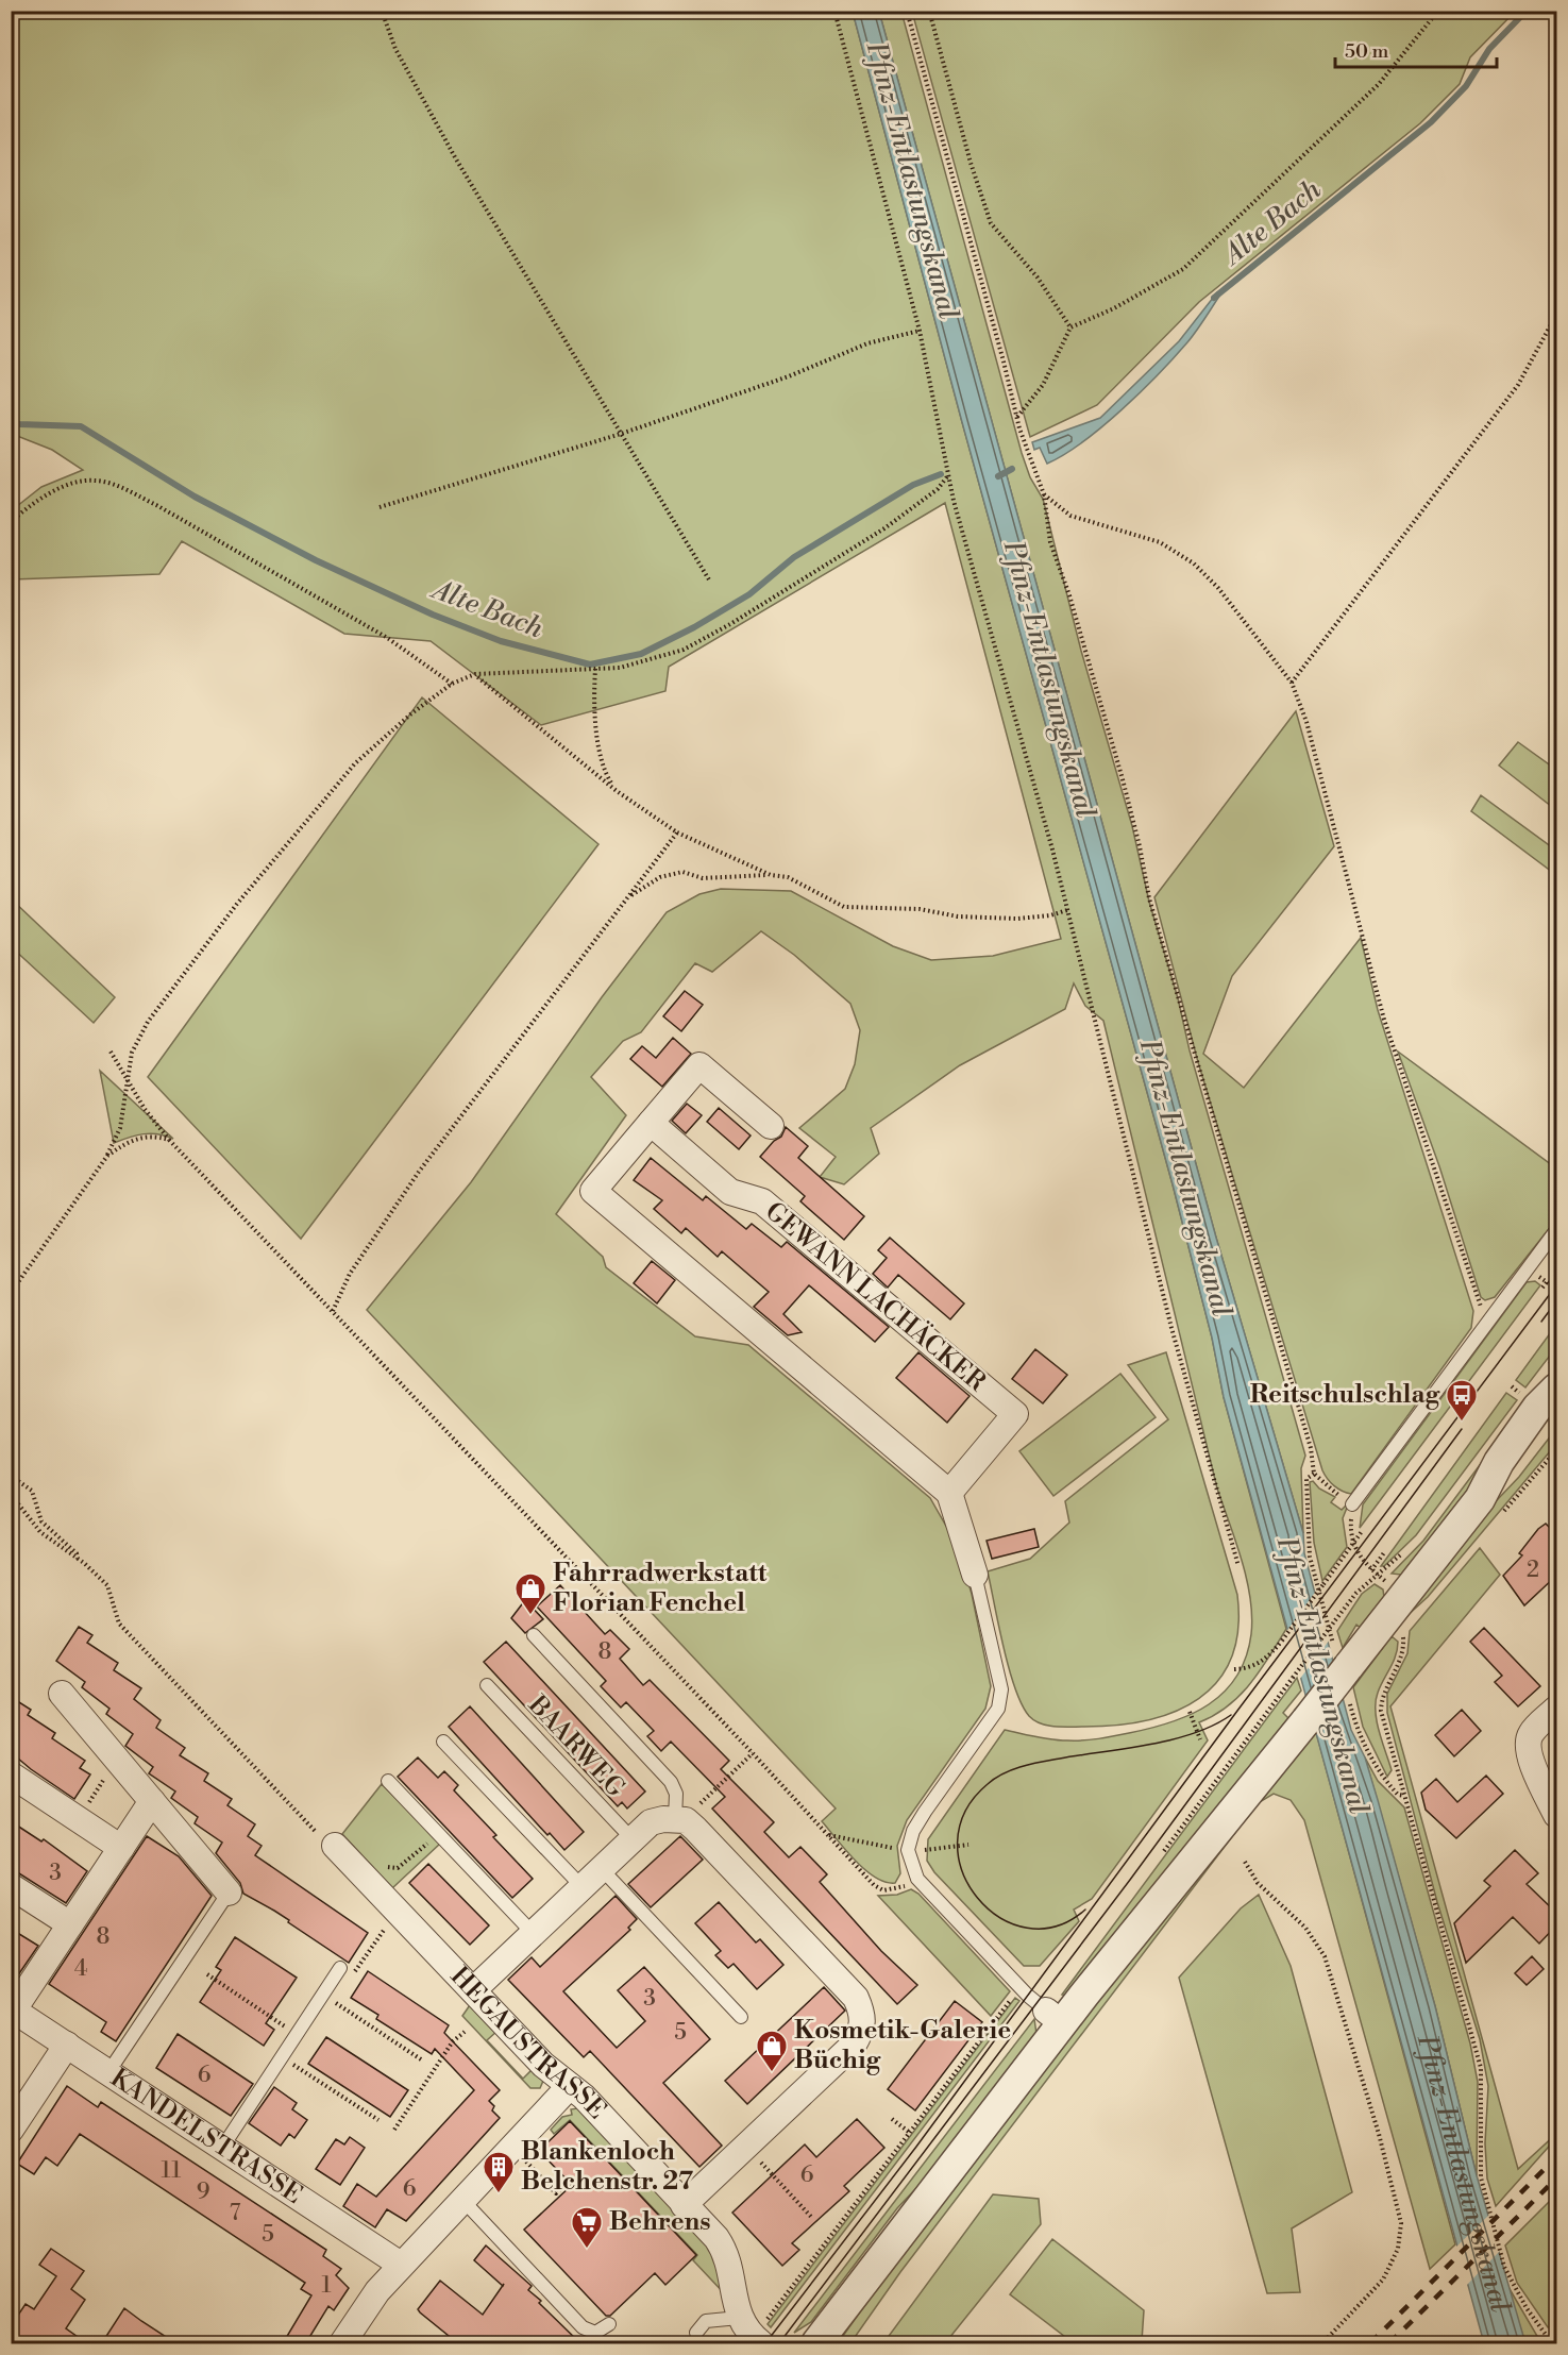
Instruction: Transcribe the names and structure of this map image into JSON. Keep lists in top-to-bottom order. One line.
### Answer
{"streets":{"street":["GEWANN LACHÄCKER","HEGAUSTRASSE","KANDELSTRASSE"],"lane":["BAARWEG"]},"water":["Pfinz-Entlastungskanal","Alte Bach"],"places":{"bus stop":["Reitschulschlag"],"shop":["Fahrradwerkstatt Florian Fenchel","Kosmetik-Galerie Büchig"],"building":["Blankenloch Belchenstr. 27"],"supermarket":["Behrens"]},"house_numbers":["2","8","3","8","4","3","5","6","11","6","6","9","7","5","1"],"scale_bar":"50 m"}
